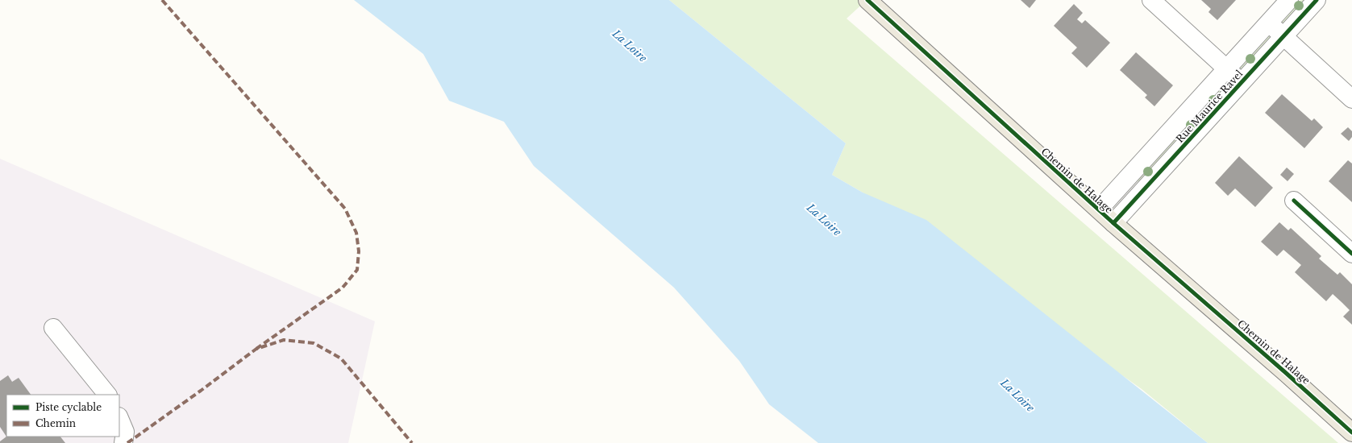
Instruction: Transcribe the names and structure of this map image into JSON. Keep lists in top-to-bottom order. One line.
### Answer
{"streets":{"main road":["Chemin de Halage"],"street":["Rue Maurice Ravel"]},"crossings":[["Rue Maurice Ravel","Chemin de Halage"]],"water":["La Loire"],"legend":["Piste cyclable","Chemin"]}
